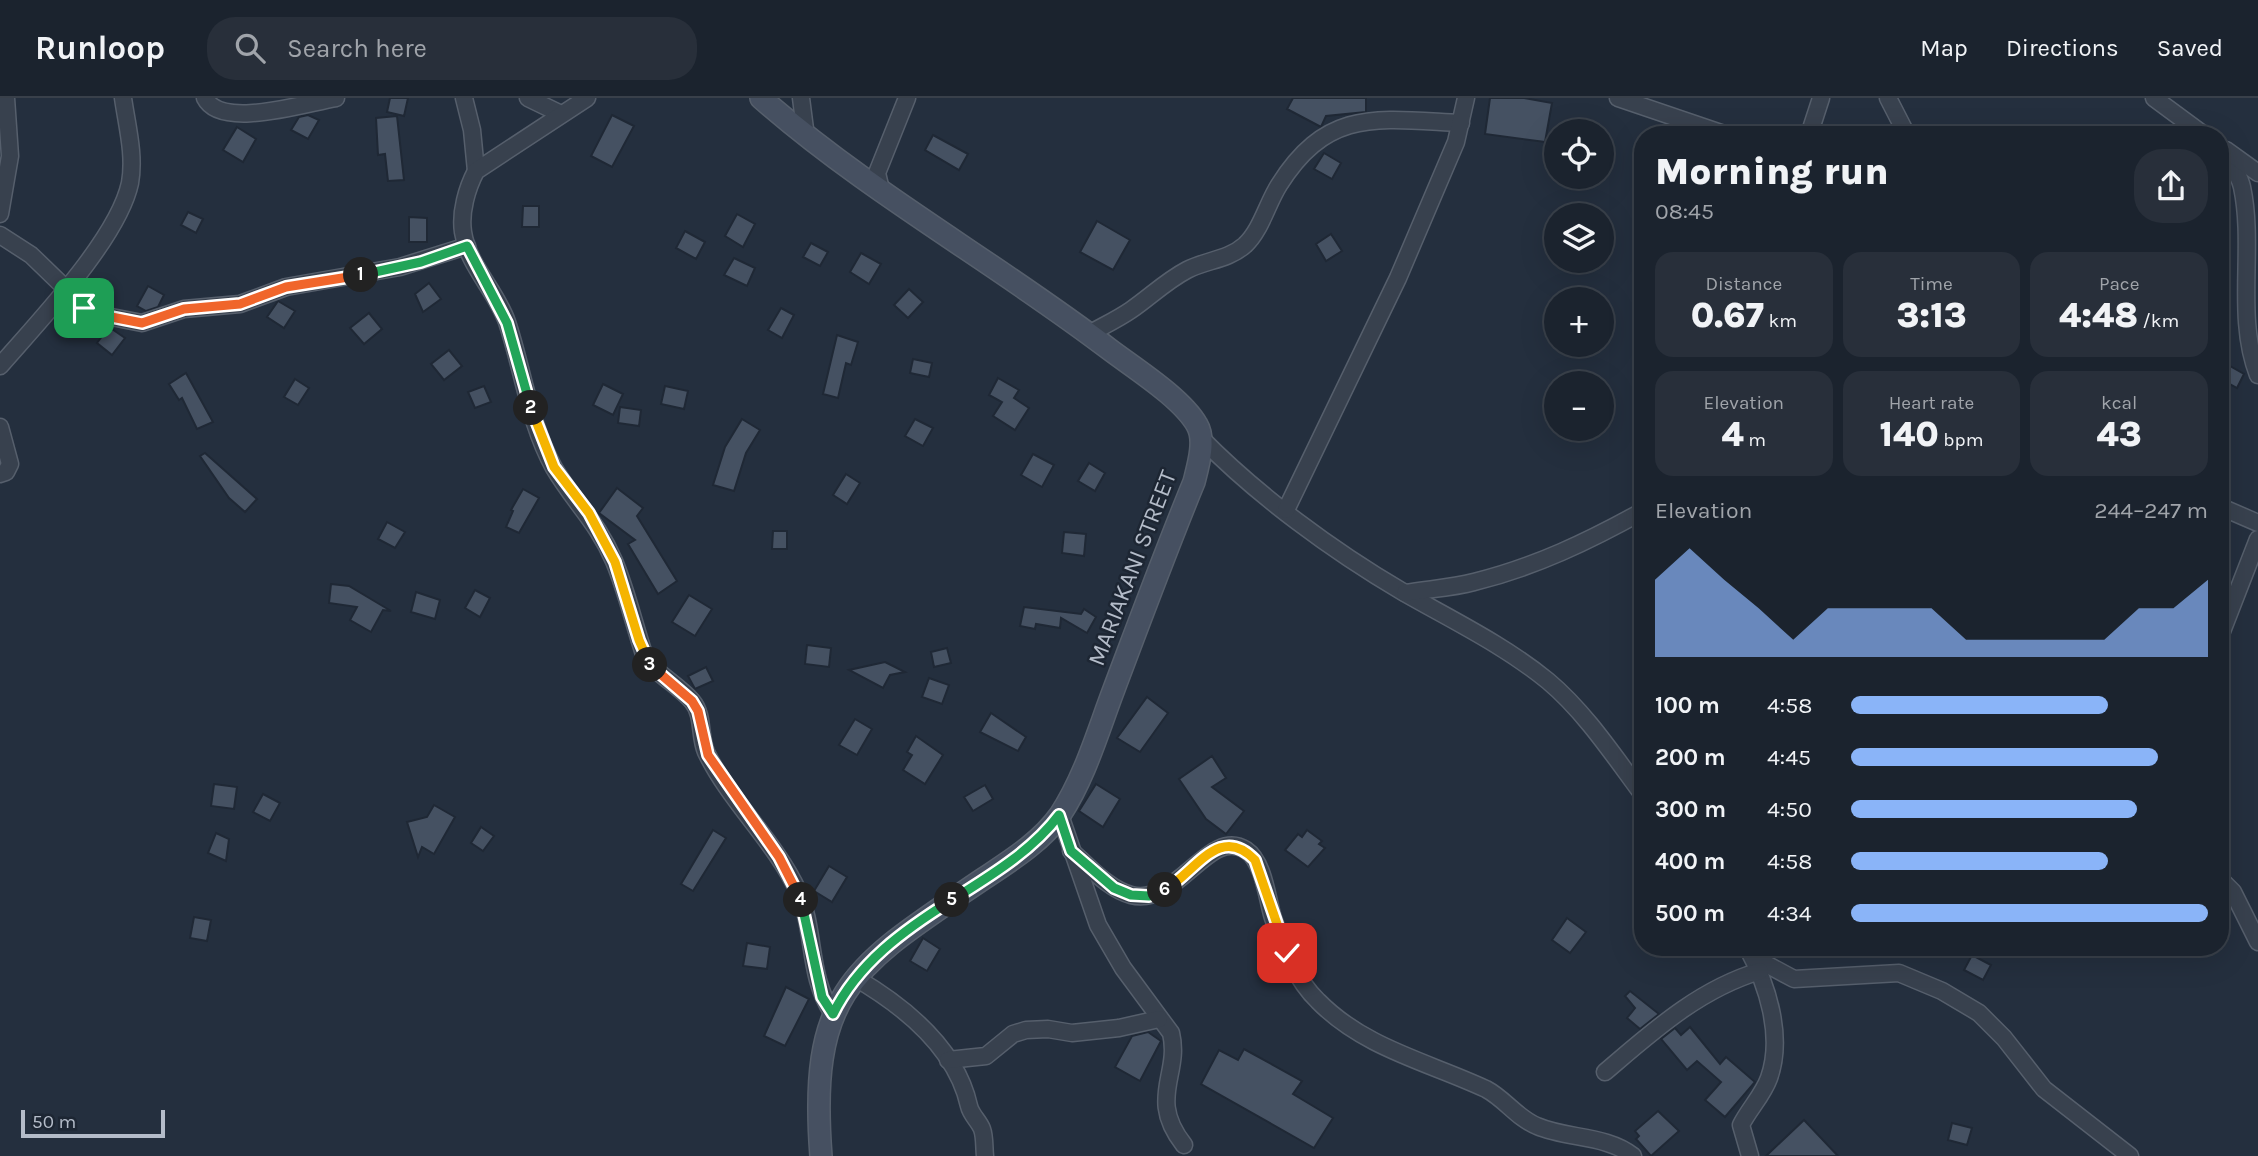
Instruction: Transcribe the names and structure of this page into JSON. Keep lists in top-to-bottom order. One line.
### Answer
{"streets":{"street":["MARIAKANI STREET"]},"scale_bar":"50 m","page":{"header":"Runloop","search":"Search here","nav":["Map","Directions","Saved"],"map_buttons":["+","−"],"heading":["Morning run","08:45"],"stats":[["Distance","0.67 km"],["Time","3:13"],["Pace","4:48 /km"],["Elevation","4 m"],["Heart rate","140 bpm"],["kcal","43"]],"pins":["1","2","3","6","4","5"],"chart":["Elevation","244–247 m"],"list":[{"name":"100 m","note":"4:58"},{"name":"200 m","note":"4:45"},{"name":"300 m","note":"4:50"},{"name":"400 m","note":"4:58"},{"name":"500 m","note":"4:34"}],"scale":"50 m"}}
